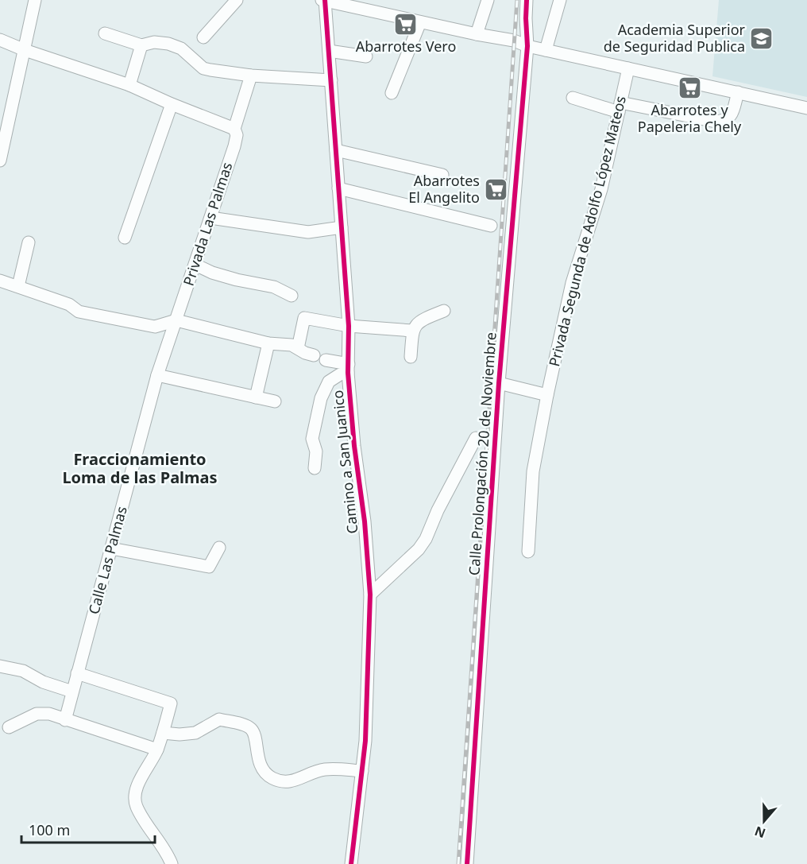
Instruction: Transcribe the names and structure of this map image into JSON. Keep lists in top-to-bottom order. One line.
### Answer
{"streets":{"street":["Privada Las Palmas","Privada Segunda de Adolfo López Mateos","Calle Prolongación 20 de Noviembre","Camino a San Juanico","Calle Las Palmas"]},"crossings":[["Privada Las Palmas","Calle Las Palmas"]],"districts":["Fraccionamiento Loma de las Palmas"],"places":{"supermarket":["Abarrotes Vero","Abarrotes y Papeleria Chely","Abarrotes El Angelito"],"school or university":["Academia Superior de Seguridad Publica"]},"scale_bar":"100 m","north":"bottom"}
